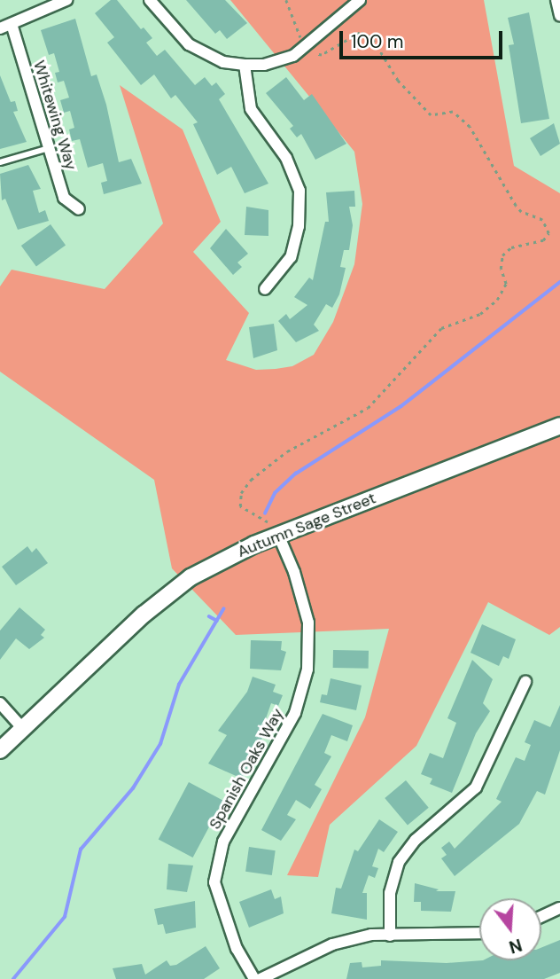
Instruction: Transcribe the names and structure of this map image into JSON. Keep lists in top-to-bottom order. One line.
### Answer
{"streets":{"street":["Whitewing Way","Autumn Sage Street","Spanish Oaks Way"]},"crossings":[["Autumn Sage Street","Spanish Oaks Way"]],"scale_bar":"100 m","north":"bottom"}
